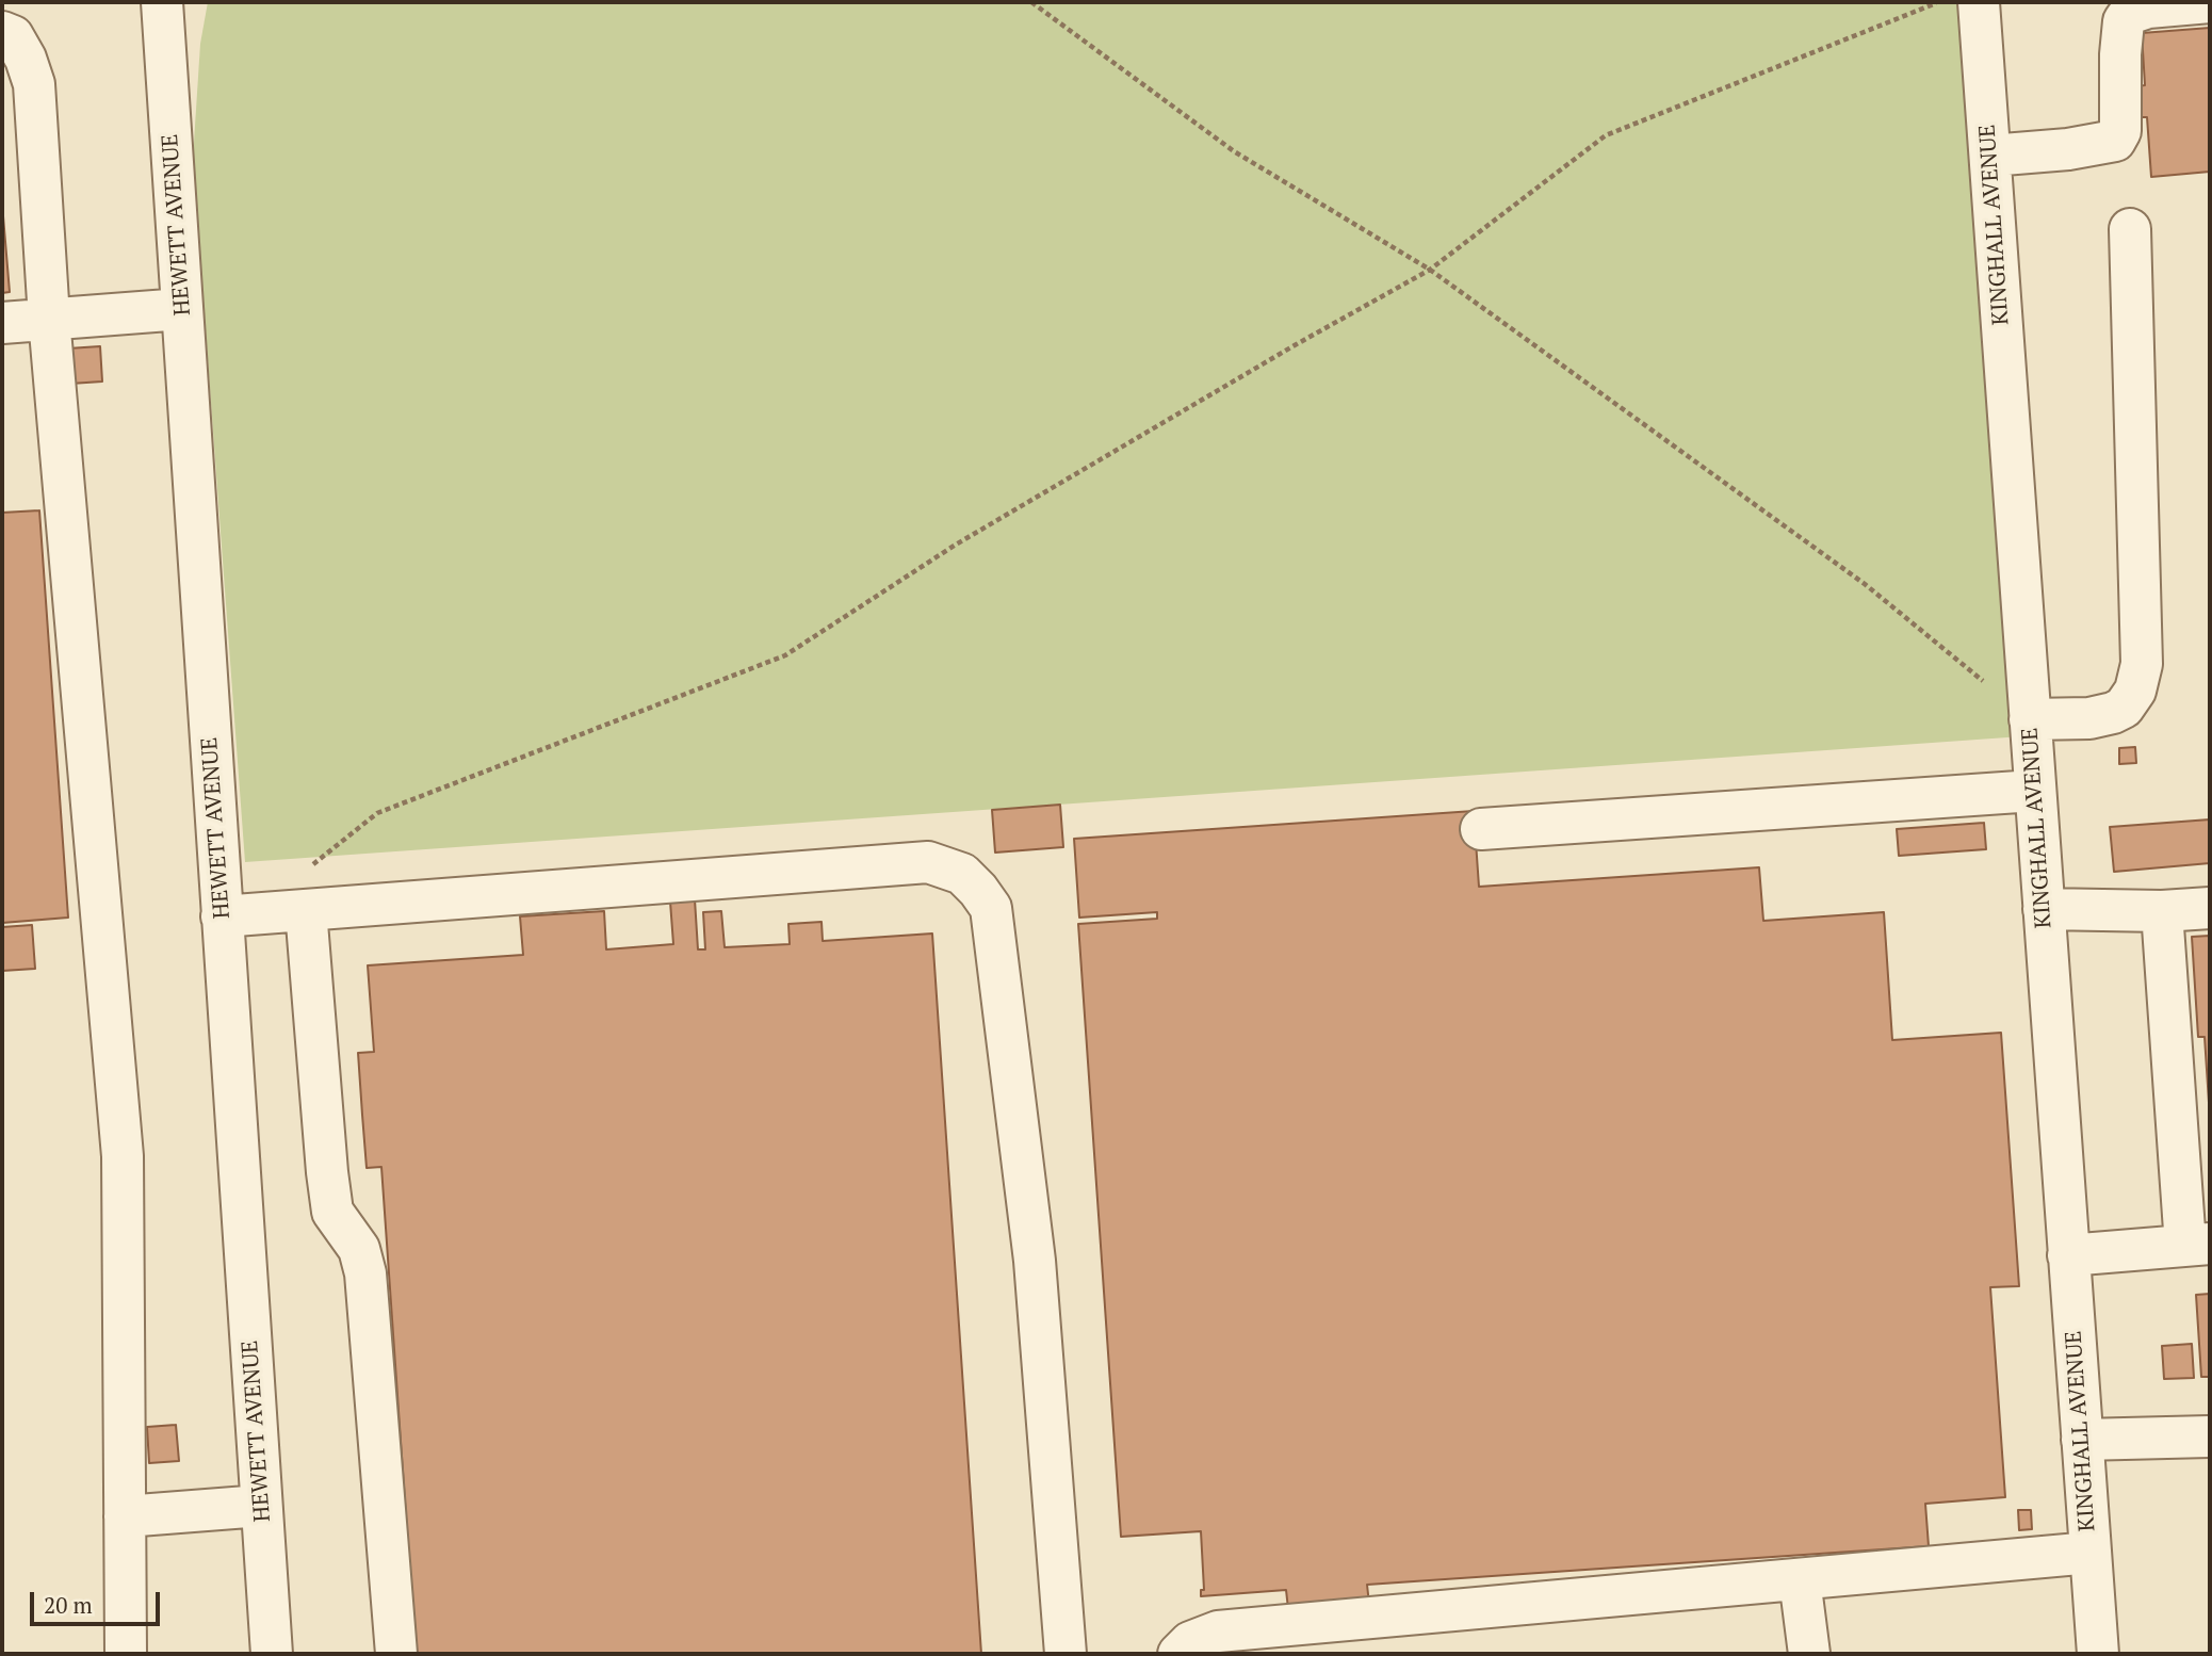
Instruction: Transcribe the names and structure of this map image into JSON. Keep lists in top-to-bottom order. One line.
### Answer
{"streets":{"lane":["HEWETT AVENUE","KINGHALL AVENUE"]},"scale_bar":"20 m"}
